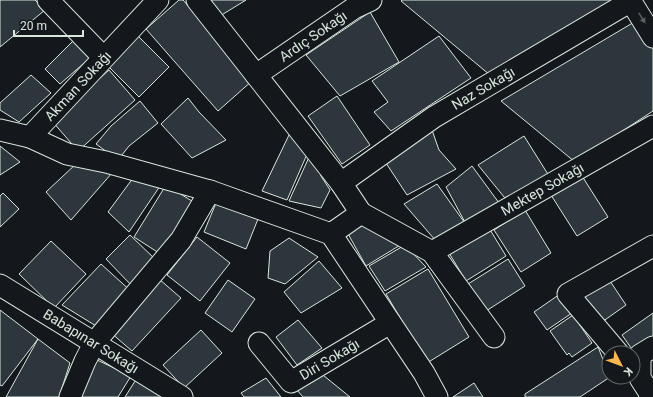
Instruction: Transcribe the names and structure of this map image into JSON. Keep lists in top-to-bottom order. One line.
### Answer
{"streets":{"street":["Ardıç Sokağı","Akman Sokağı","Naz Sokağı","Mektep Sokağı","Babapınar Sokağı","Diri Sokağı"]},"scale_bar":"20 m","north":"bottom right"}
